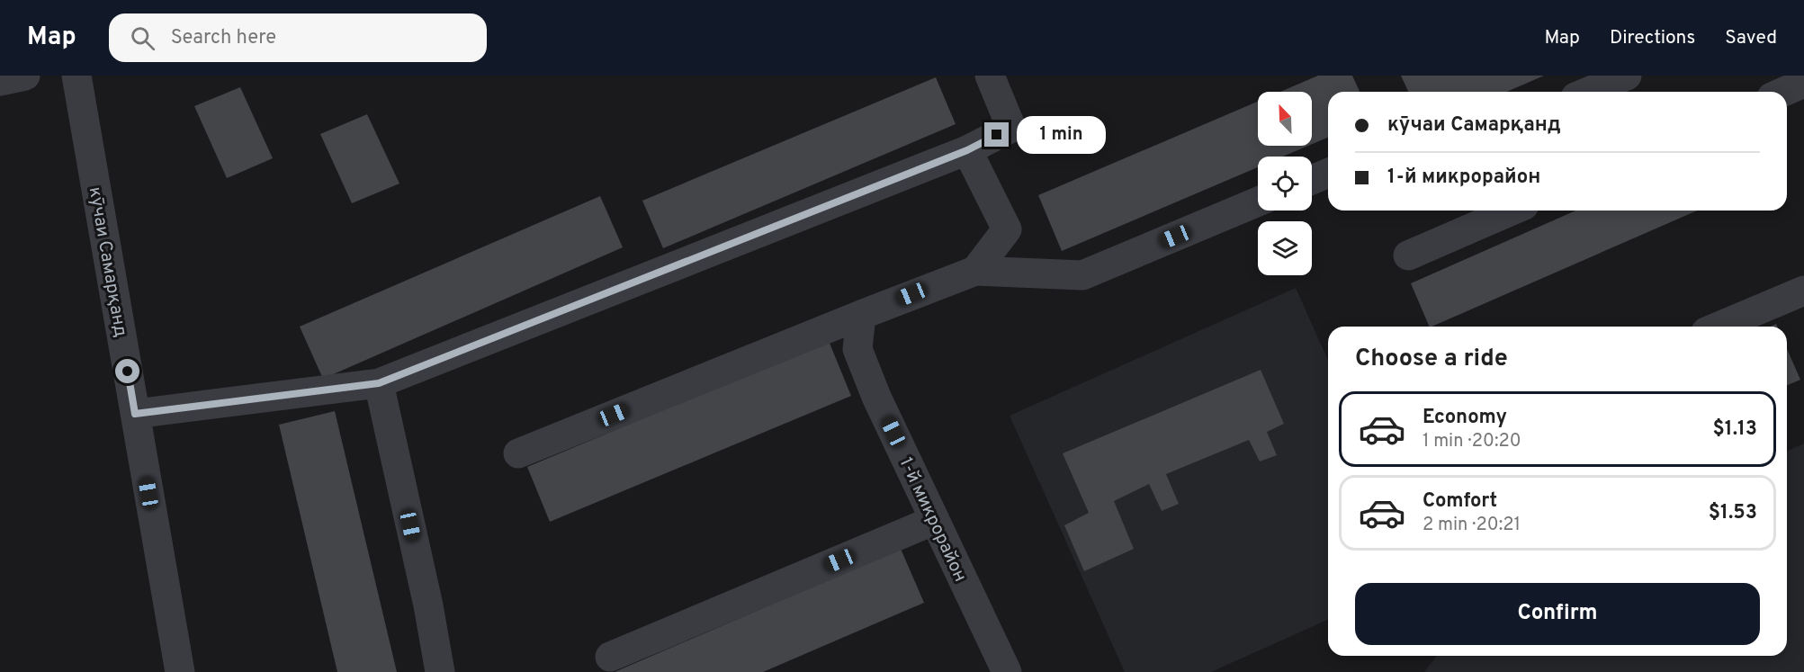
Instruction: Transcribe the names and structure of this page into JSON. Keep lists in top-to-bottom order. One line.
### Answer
{"streets":{"street":["кӯчаи Самарқанд","1-й микрорайон"]},"north":"top left","page":{"header":"Map","search":"Search here","nav":["Map","Directions","Saved"],"banner":["кӯчаи Самарқанд","1-й микрорайон"],"bubble":"1 min","heading":"Choose a ride","list":[{"name":"Economy","note":"1 min · 20:20","value":"$1.13"},{"name":"Comfort","note":"2 min · 20:21","value":"$1.53"}],"buttons":"Confirm"}}
